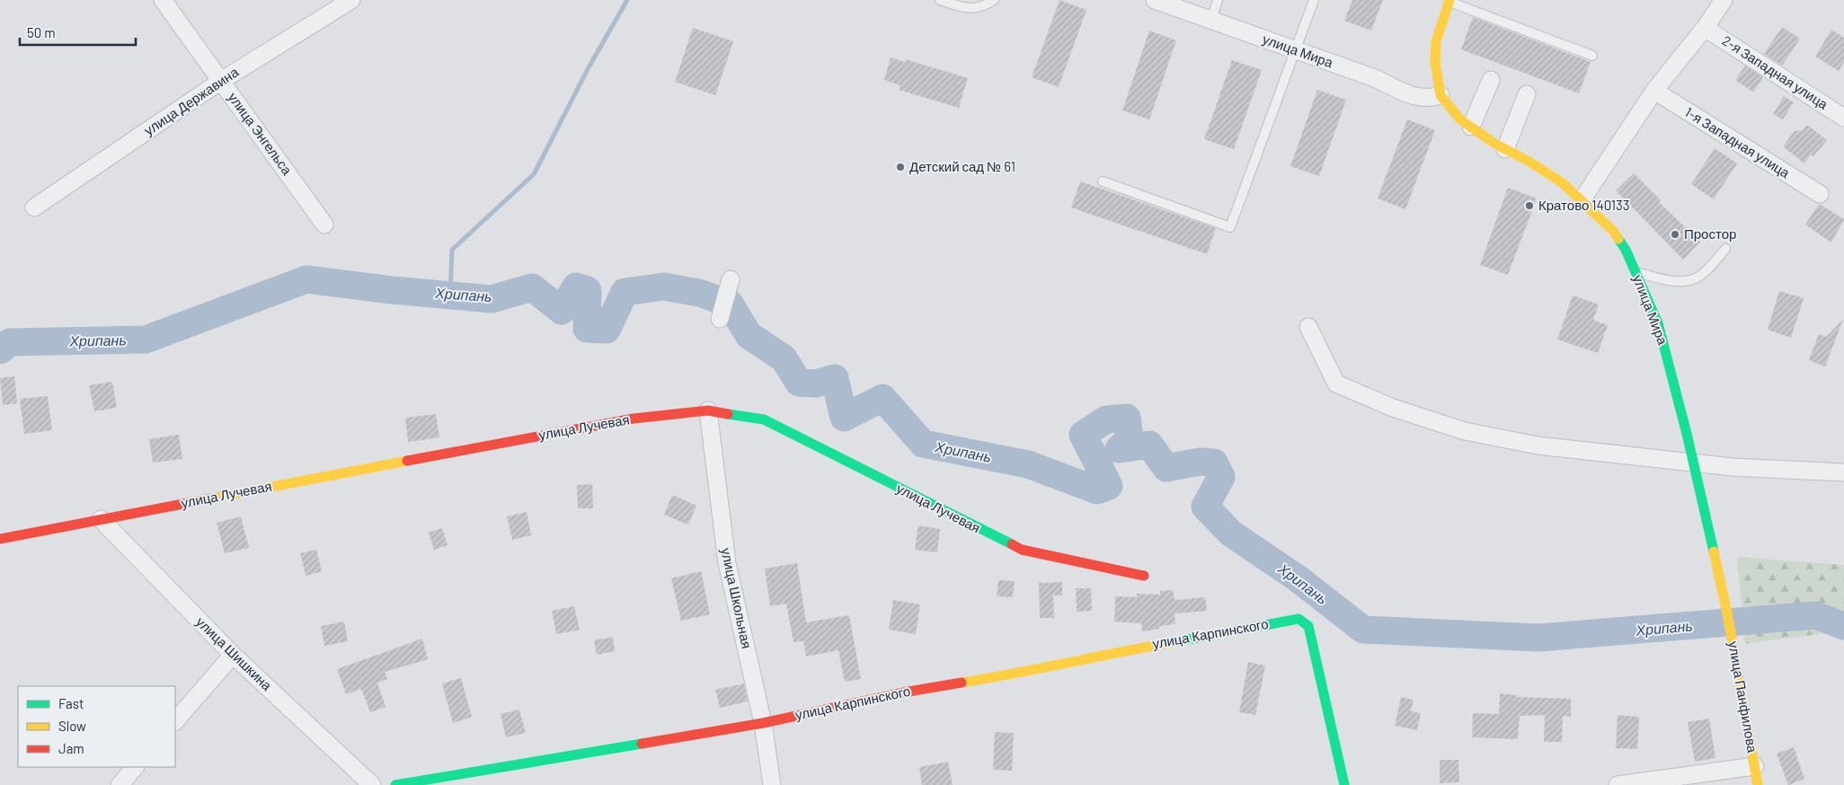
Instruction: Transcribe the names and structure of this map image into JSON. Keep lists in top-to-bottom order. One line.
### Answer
{"streets":{"street":["улица Мира","2-я Западная улица","улица Державина","улица Энгельса","1-я Западная улица","улица Лучевая","улица Школьная","улица Карпинского","улица Шишкина","улица Панфилова"]},"crossings":[["улица Мира","улица Панфилова"],["улица Державина","улица Энгельса"],["улица Лучевая","улица Школьная"],["улица Лучевая","улица Шишкина"],["улица Школьная","улица Карпинского"]],"water":["Хрипань"],"places":["Детский сад № 61","Кратово 140133","Простор"],"legend":["Fast","Slow","Jam"],"scale_bar":"50 m"}
